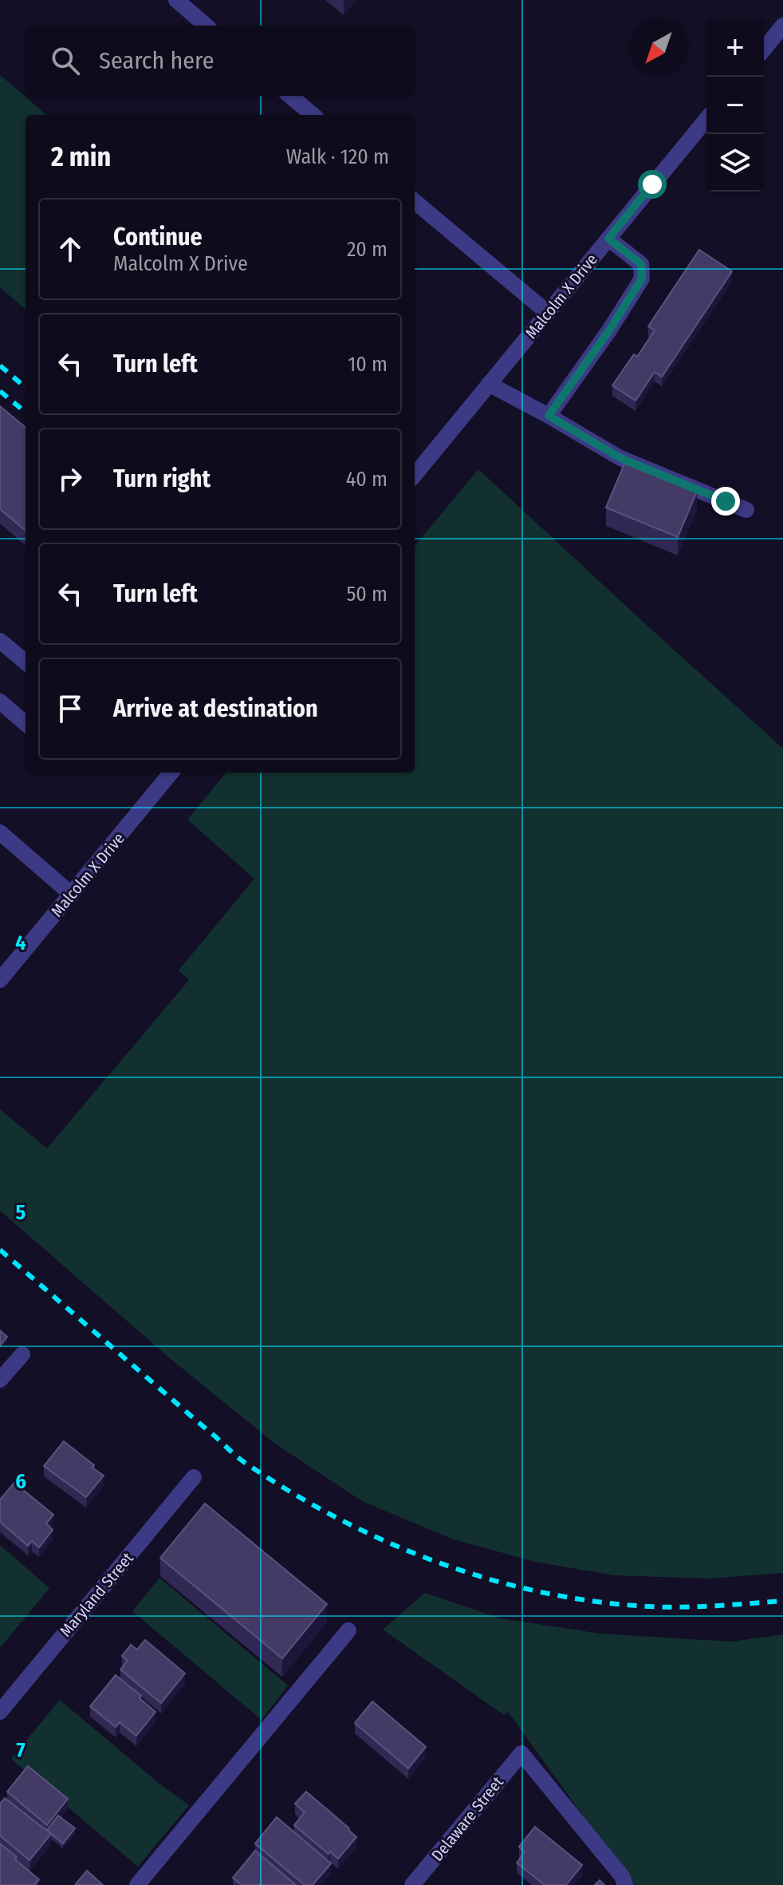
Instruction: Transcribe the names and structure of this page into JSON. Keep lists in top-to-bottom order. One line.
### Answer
{"streets":{"street":["Malcolm X Drive","Maryland Street","Delaware Street"]},"north":"bottom left","page":{"map_buttons":["+","−"],"search":"Search here","heading":["2 min","Walk · 120 m"],"list":[["Continue","Malcolm X Drive","20 m"],["Turn left","10 m"],["Turn right","40 m"],["Turn left","50 m"],"Arrive at destination"]},"grid":{"rows":["4","5","6","7"]}}
